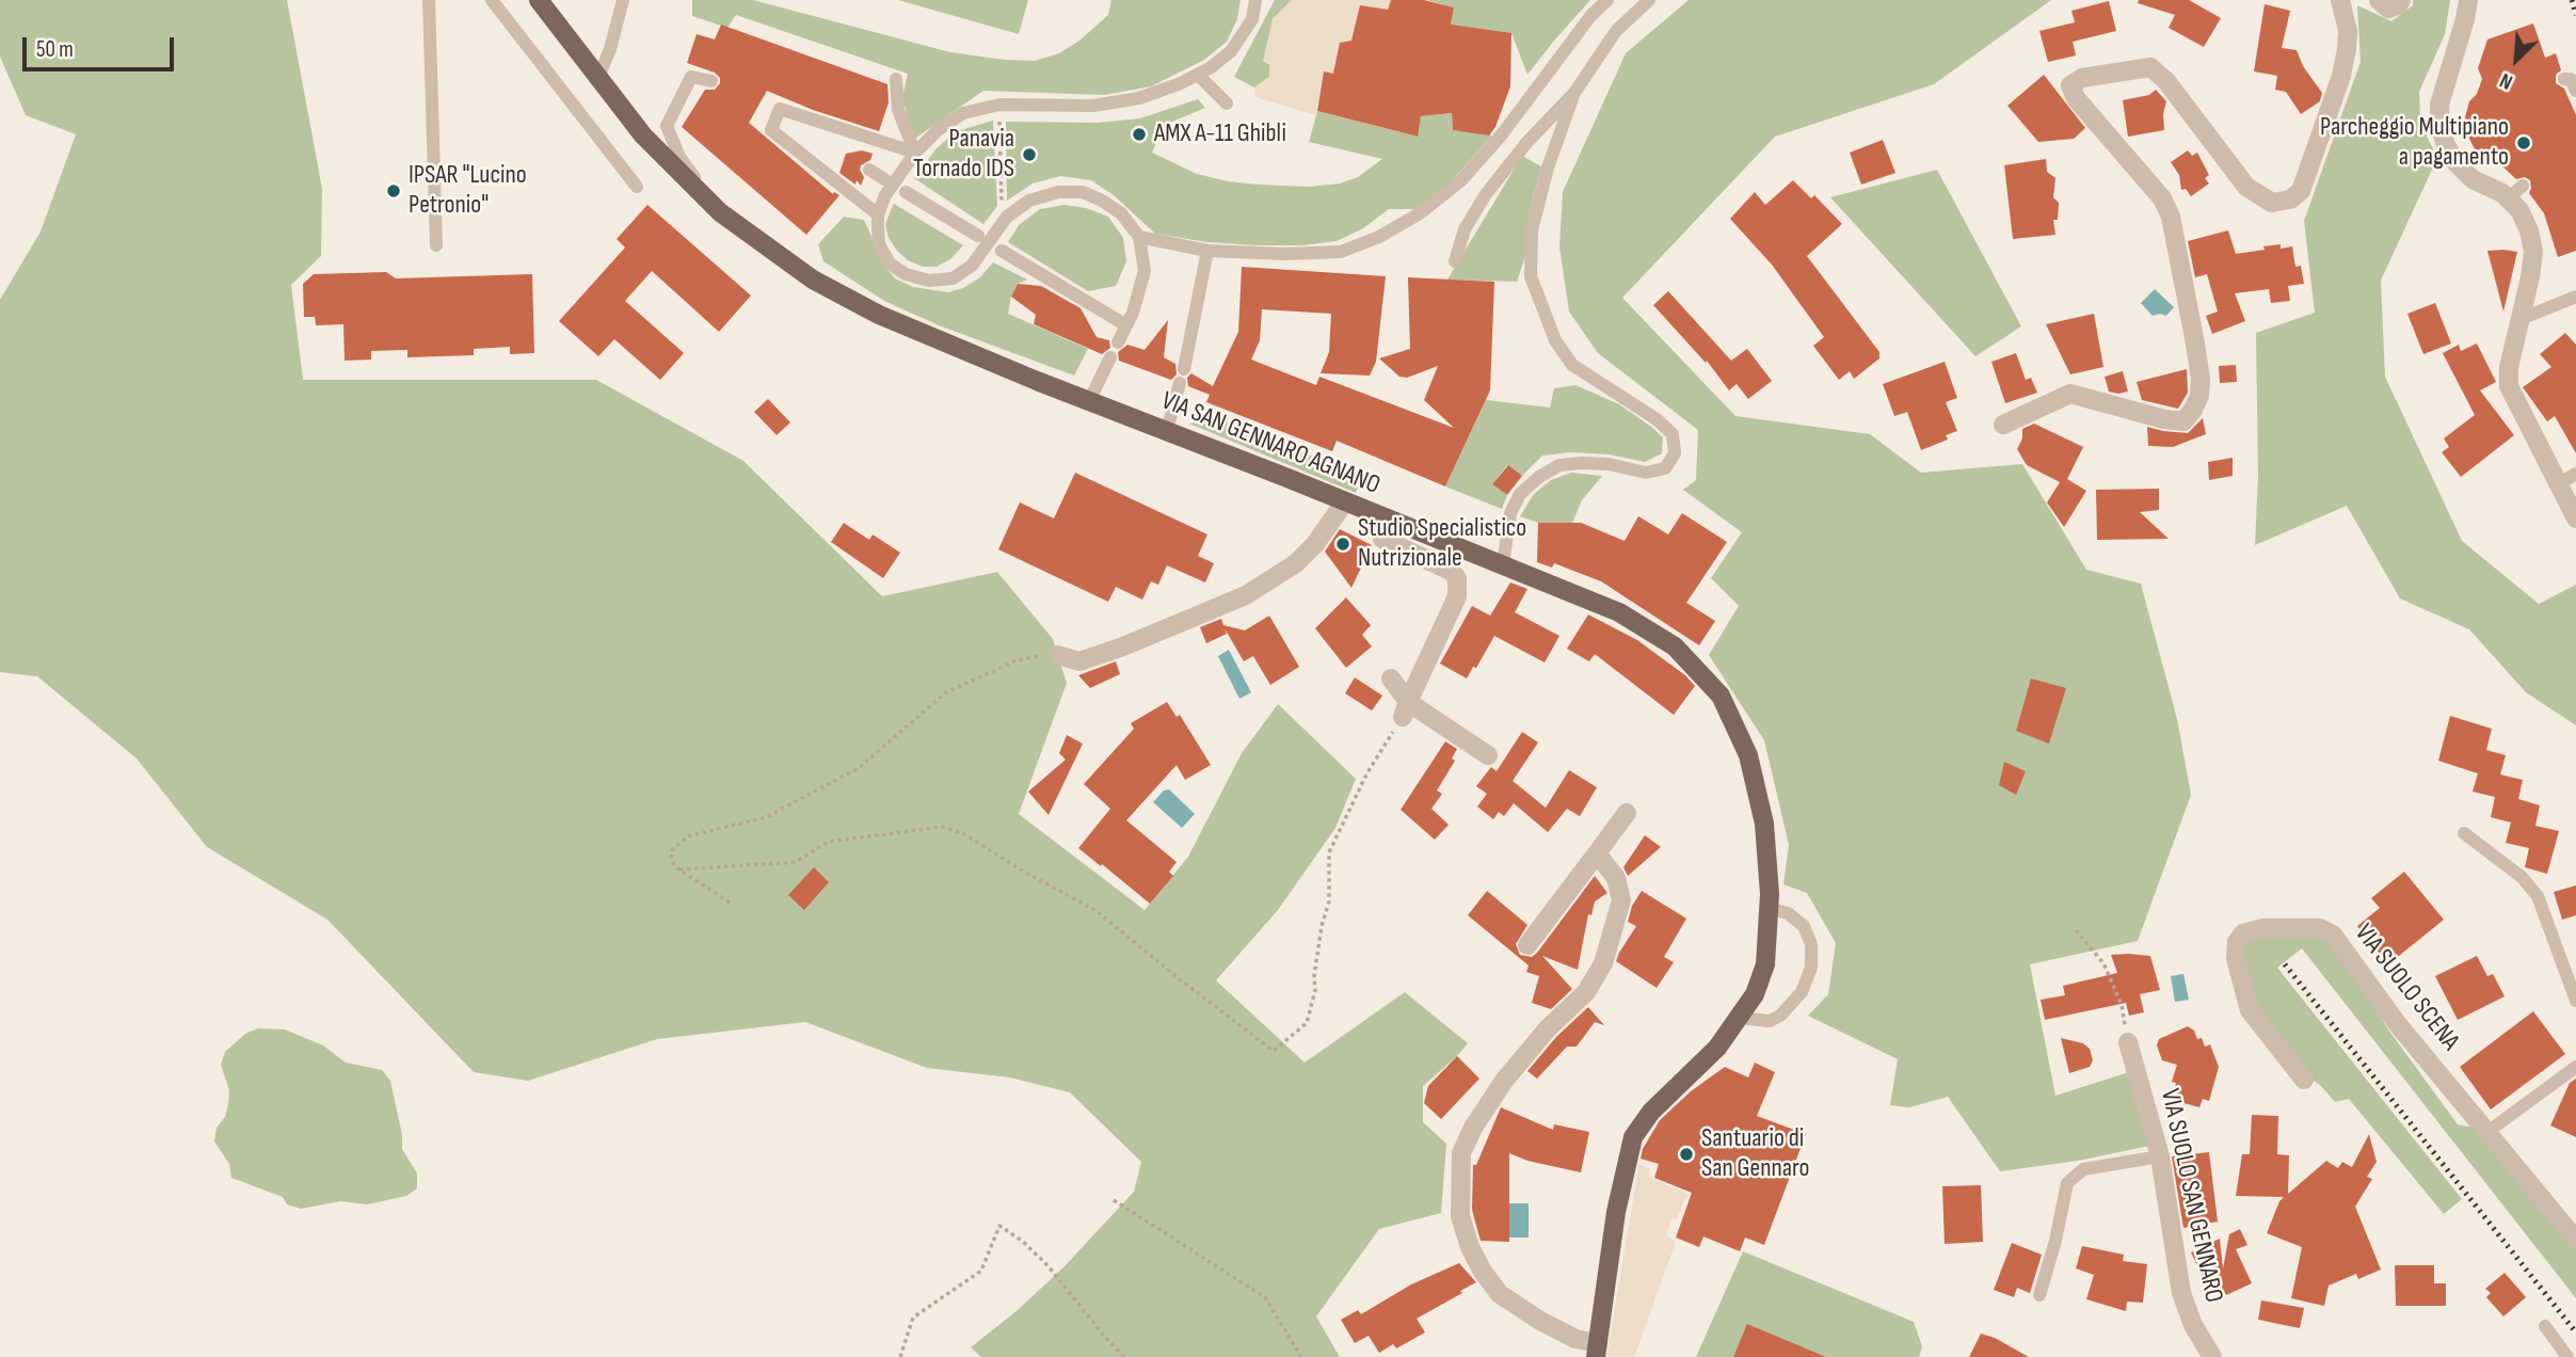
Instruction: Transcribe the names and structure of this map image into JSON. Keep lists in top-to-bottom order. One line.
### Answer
{"streets":{"main road":["VIA SAN GENNARO AGNANO"],"street":["VIA SUOLO SCENA","VIA SUOLO SAN GENNARO"]},"places":["AMX A-11 Ghibli","Parcheggio Multipiano a pagamento","Panavia Tornado IDS","IPSAR \"Lucino Petronio\"","Studio Specialistico Nutrizionale","Santuario di San Gennaro"],"scale_bar":"50 m","north":"bottom left"}
